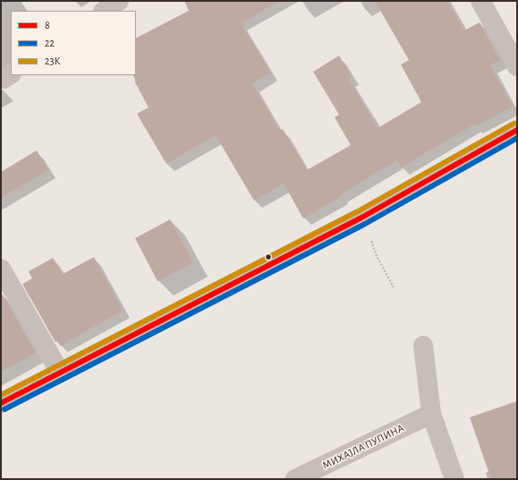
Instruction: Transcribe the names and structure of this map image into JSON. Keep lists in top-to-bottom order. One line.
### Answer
{"streets":{"street":["МИХАЈЛА ПУПИНА"]},"lines":["transit line 23К","transit line 8","transit line 22"],"legend":["8","22","23К"]}
